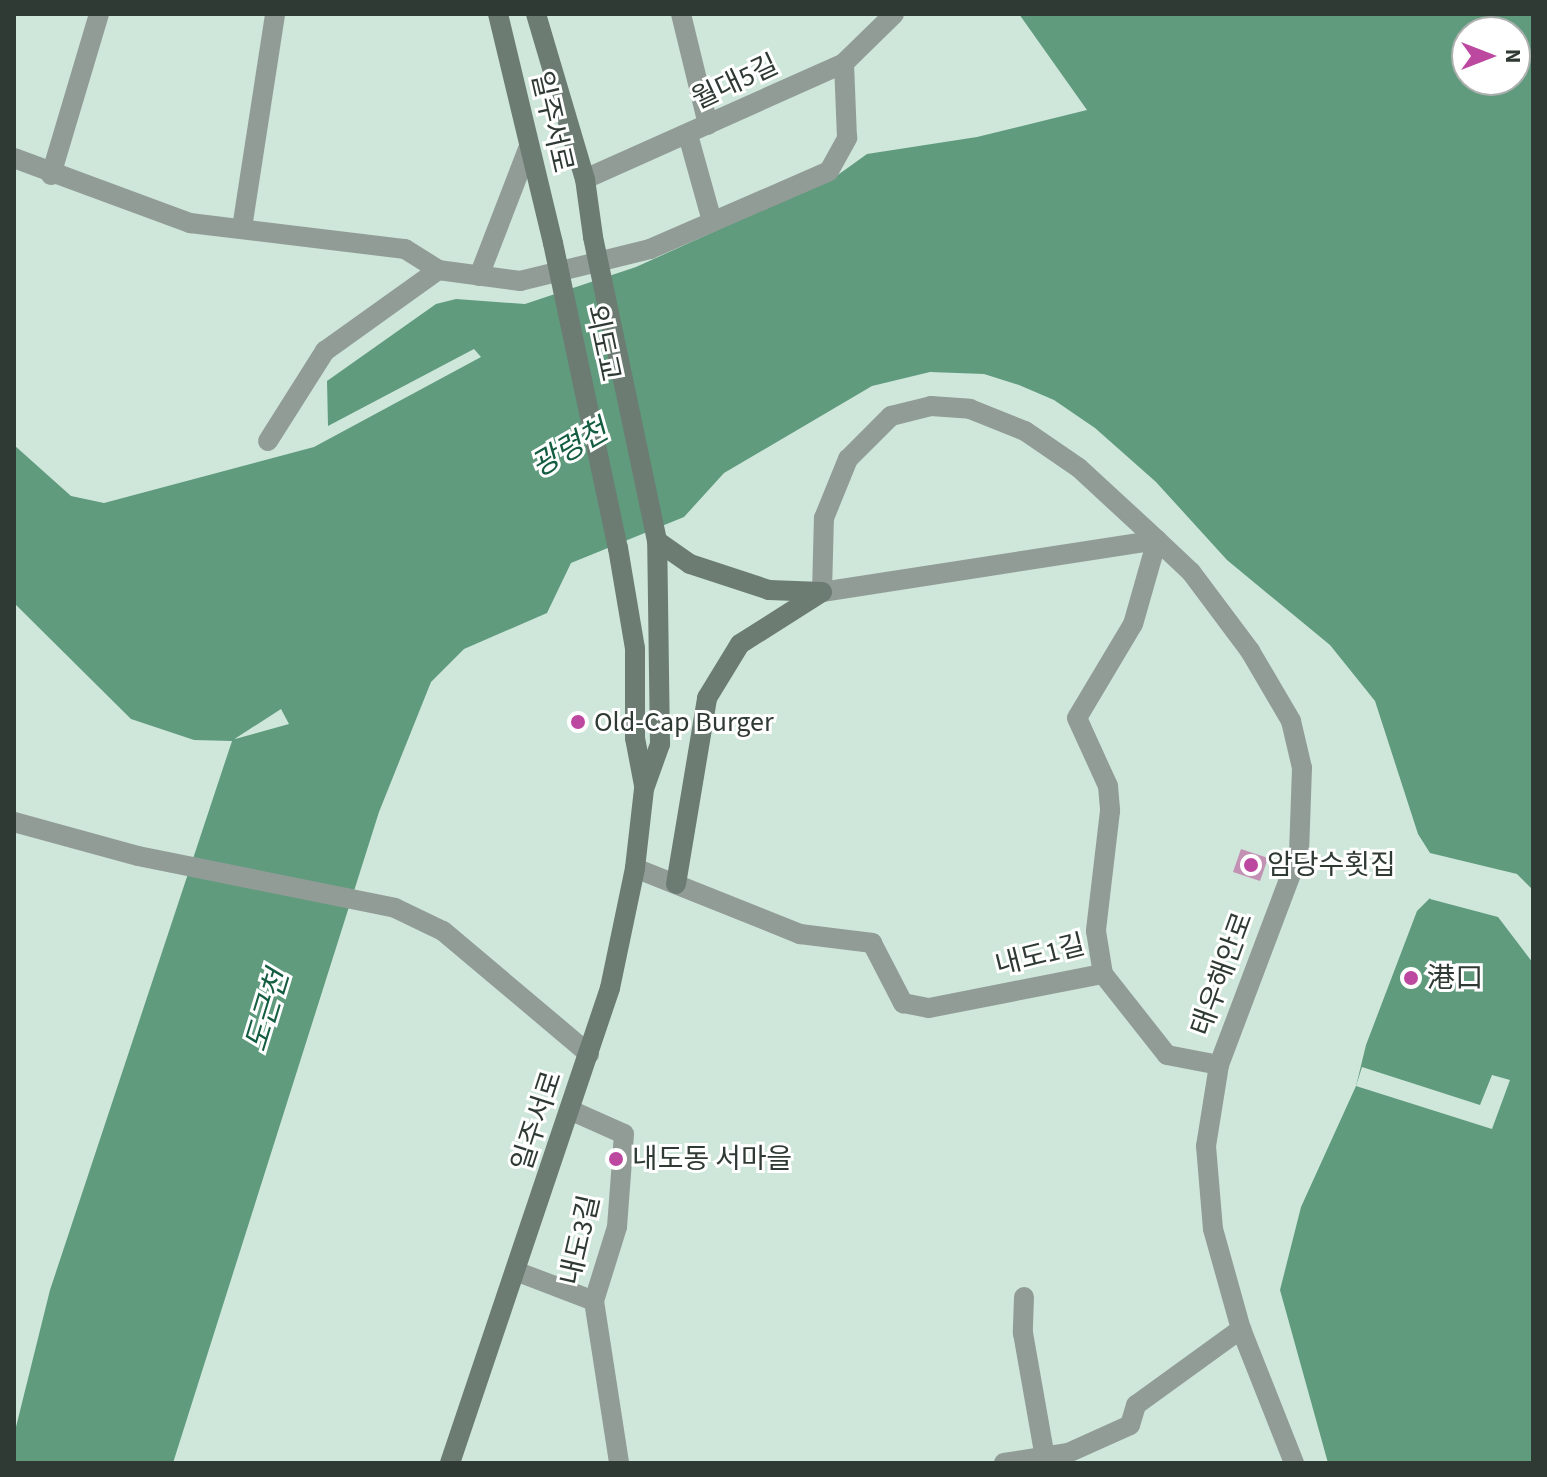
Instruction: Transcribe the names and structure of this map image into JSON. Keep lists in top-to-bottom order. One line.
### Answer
{"streets":{"main road":["일주서로","외도교"],"street":["월대5길","내도1길","태우해안로","내도3길"]},"crossings":[["월대5길","일주서로"],["일주서로","외도교"],["일주서로","내도1길"],["일주서로","내도3길"],["내도1길","태우해안로"]],"water":["광령천","도근천"],"places":["Old-Cap Burger","암당수횟집","港口","내도동 서마을"],"north":"right"}
